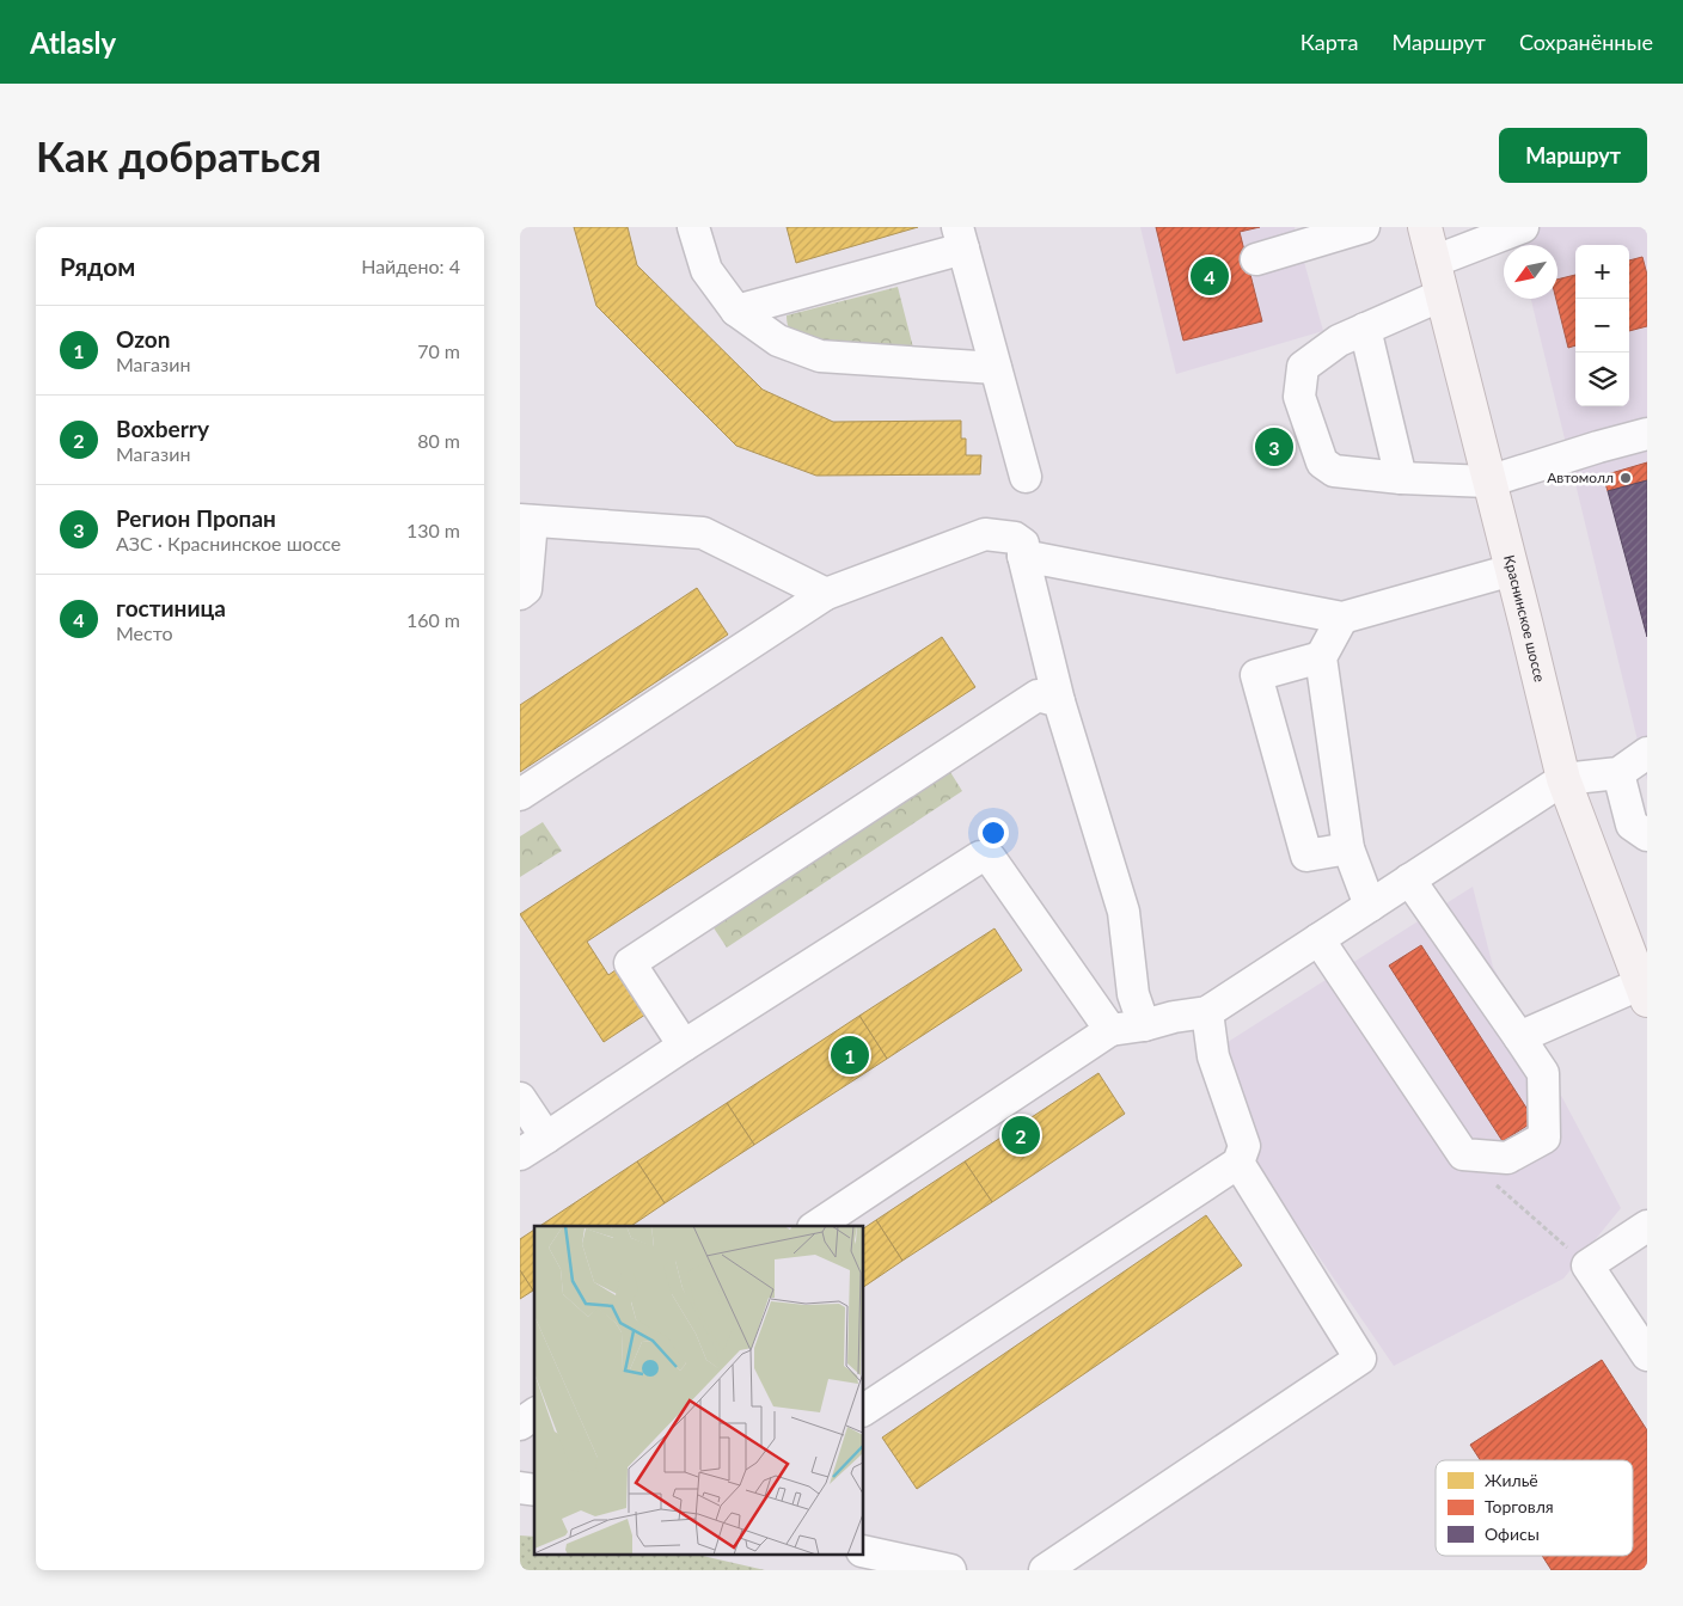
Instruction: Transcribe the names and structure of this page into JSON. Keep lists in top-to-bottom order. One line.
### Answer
{"streets":{"main road":["Краснинское шоссе"]},"places":["Автомолл"],"legend":["Жильё","Торговля","Офисы"],"north":"bottom left","page":{"header":"Atlasly","nav":["Карта","Маршрут","Сохранённые"],"buttons":"Маршрут","title":"Как добраться","heading":["Рядом","Найдено: 4"],"map_buttons":["+","−"],"pins":["4","3","1","2"],"list":[{"mark":"1","name":"Ozon","note":"Магазин","value":"70 m"},{"mark":"2","name":"Boxberry","note":"Магазин","value":"80 m"},{"mark":"3","name":"Регион Пропан","note":"АЗС · Краснинское шоссе","value":"130 m"},{"mark":"4","name":"гостиница","note":"Место","value":"160 m"}]}}
